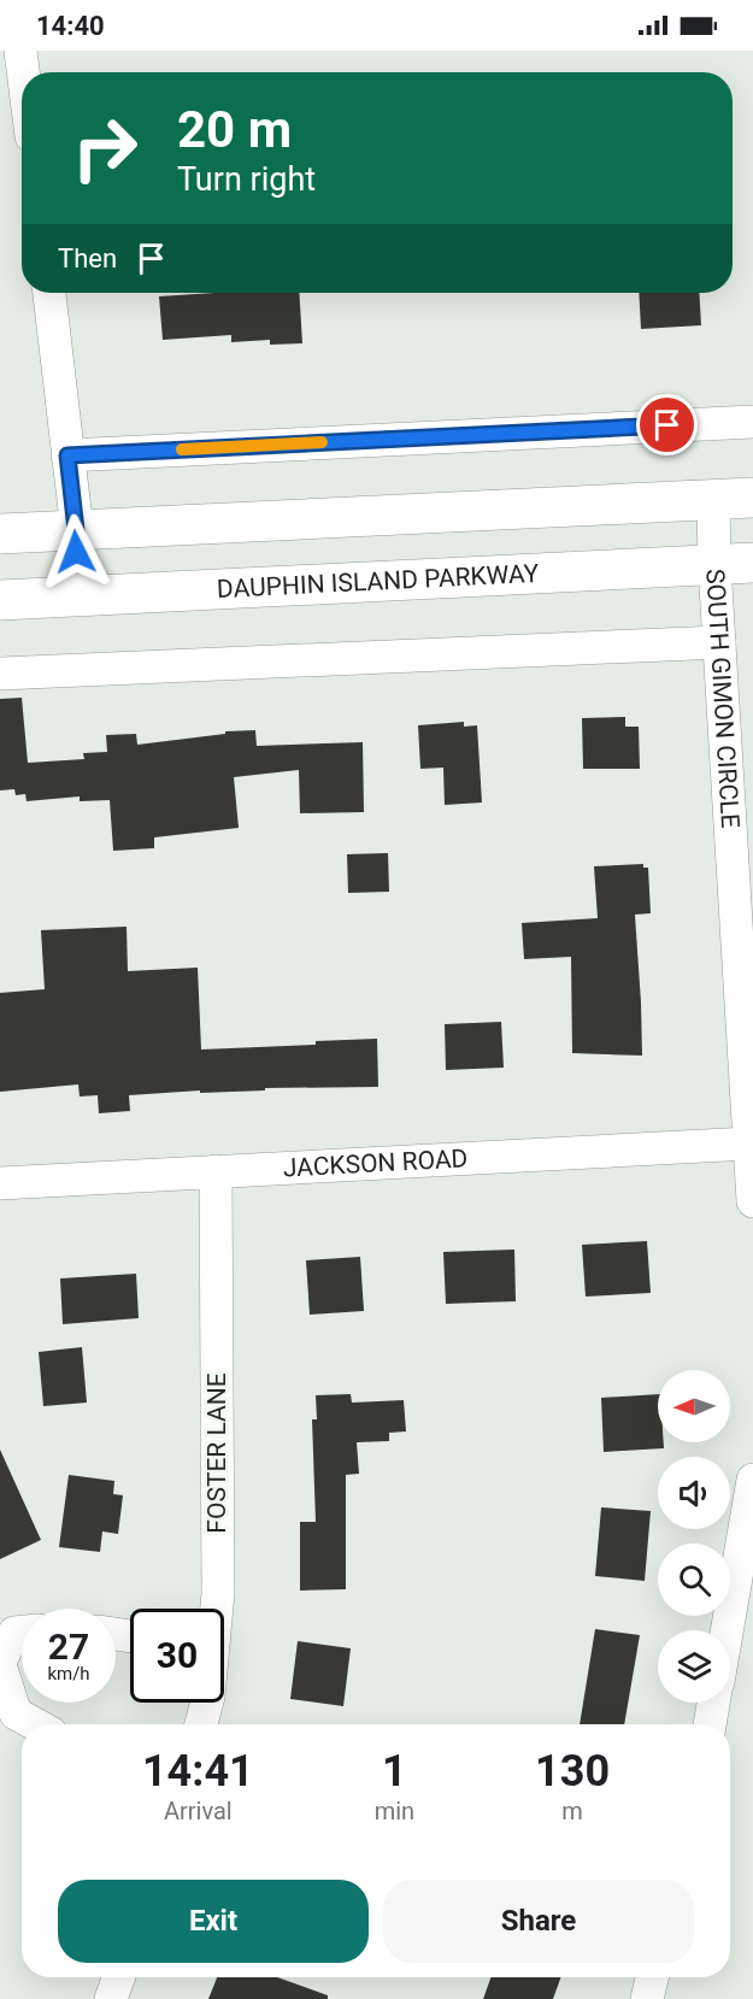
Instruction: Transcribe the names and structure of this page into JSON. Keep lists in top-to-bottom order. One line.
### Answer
{"streets":{"main road":["DAUPHIN ISLAND PARKWAY"],"street":["SOUTH GIMON CIRCLE","JACKSON ROAD","FOSTER LANE"]},"crossings":[["DAUPHIN ISLAND PARKWAY","SOUTH GIMON CIRCLE"],["SOUTH GIMON CIRCLE","JACKSON ROAD"],["JACKSON ROAD","FOSTER LANE"]],"north":"left","page":{"status":"14:40","turn":["20 m","Turn right"],"then":"Then","speed":"27 km/h","limit":"30","eta":["14:41","Arrival","1","min","130","m"],"buttons":["Exit","Share"]}}
